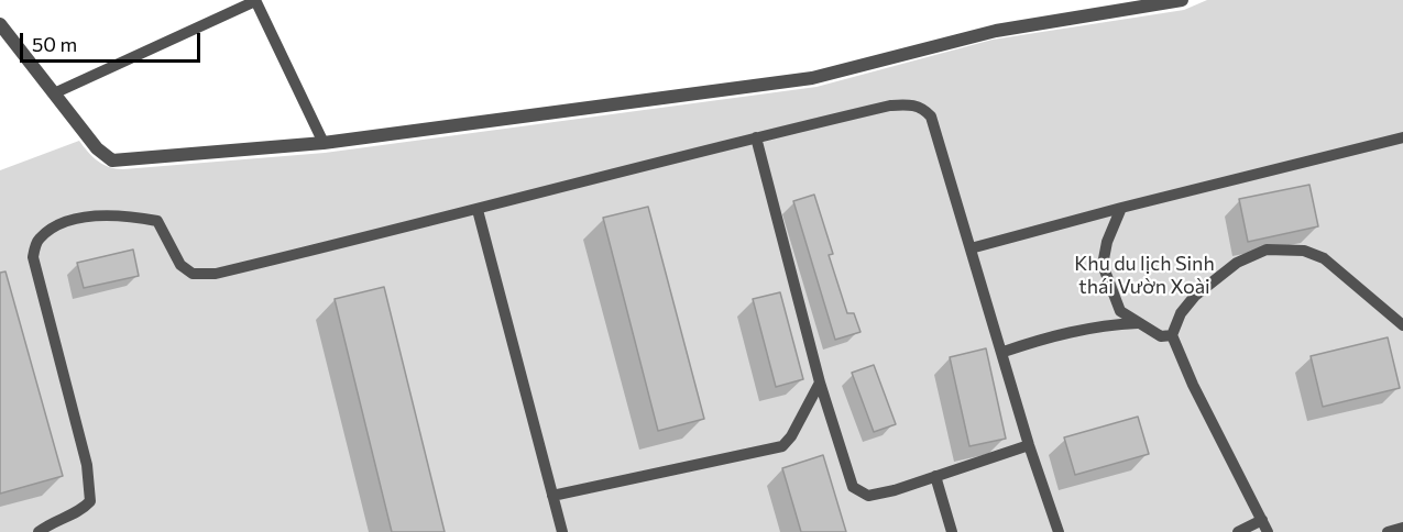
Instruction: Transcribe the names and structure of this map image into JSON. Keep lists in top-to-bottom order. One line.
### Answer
{"parks":["Khu du lịch Sinh thái Vườn Xoài"],"scale_bar":"50 m"}
